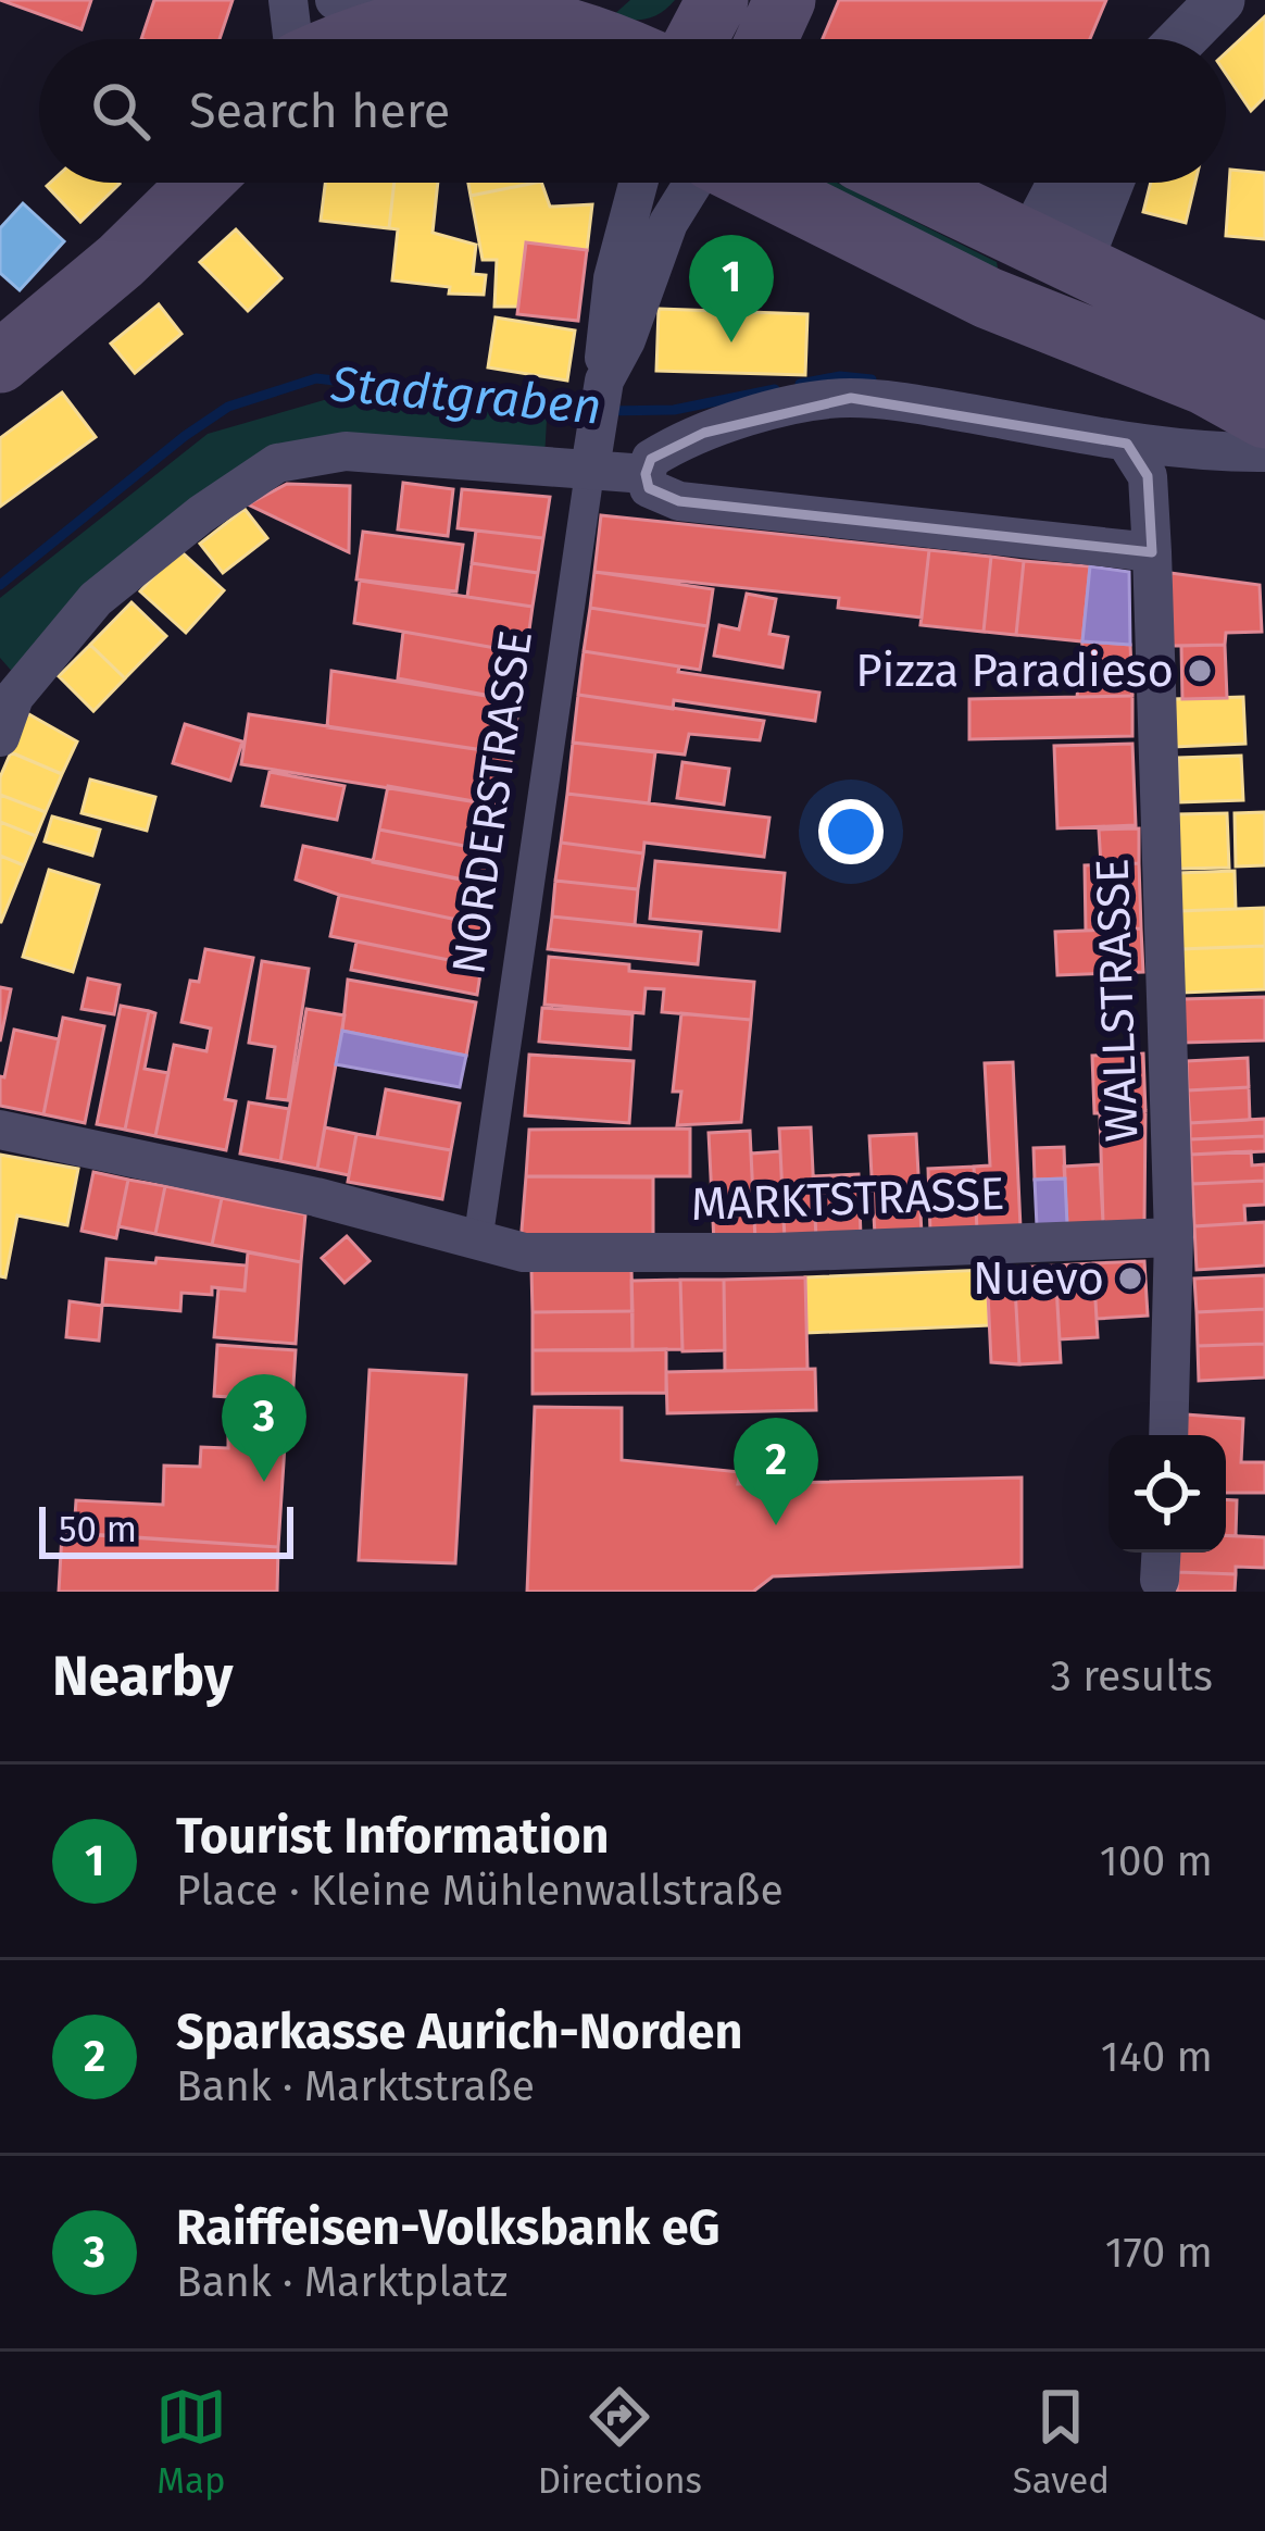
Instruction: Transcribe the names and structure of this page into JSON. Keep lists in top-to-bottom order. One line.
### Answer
{"streets":{"street":["NORDERSTRASSE","WALLSTRASSE","MARKTSTRASSE"]},"crossings":[["NORDERSTRASSE","MARKTSTRASSE"],["WALLSTRASSE","MARKTSTRASSE"]],"water":["Stadtgraben"],"places":["Pizza Paradieso","Nuevo"],"scale_bar":"50 m","page":{"search":"Search here","pins":["1","3","2"],"scale":"50 m","heading":["Nearby","3 results"],"list":[{"mark":"1","name":"Tourist Information","note":"Place · Kleine Mühlenwallstraße","value":"100 m"},{"mark":"2","name":"Sparkasse Aurich-Norden","note":"Bank · Marktstraße","value":"140 m"},{"mark":"3","name":"Raiffeisen-Volksbank eG","note":"Bank · Marktplatz","value":"170 m"}],"nav":["Map","Directions","Saved"]}}
